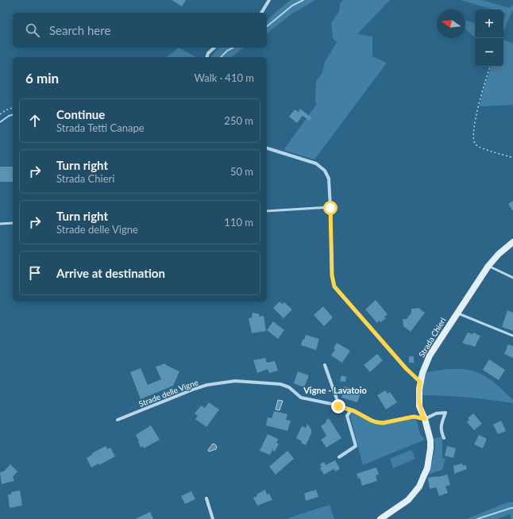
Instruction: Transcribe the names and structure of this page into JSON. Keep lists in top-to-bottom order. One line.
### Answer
{"streets":{"main road":["Strada Chieri"],"street":["Strade delle Vigne"]},"crossings":[["Strada Chieri","Strade delle Vigne"]],"districts":["Vigne - Lavatoio"],"north":"left","page":{"map_buttons":["+","−"],"search":"Search here","heading":["6 min","Walk · 410 m"],"list":[["Continue","Strada Tetti Canape","250 m"],["Turn right","Strada Chieri","50 m"],["Turn right","Strade delle Vigne","110 m"],"Arrive at destination"]}}
